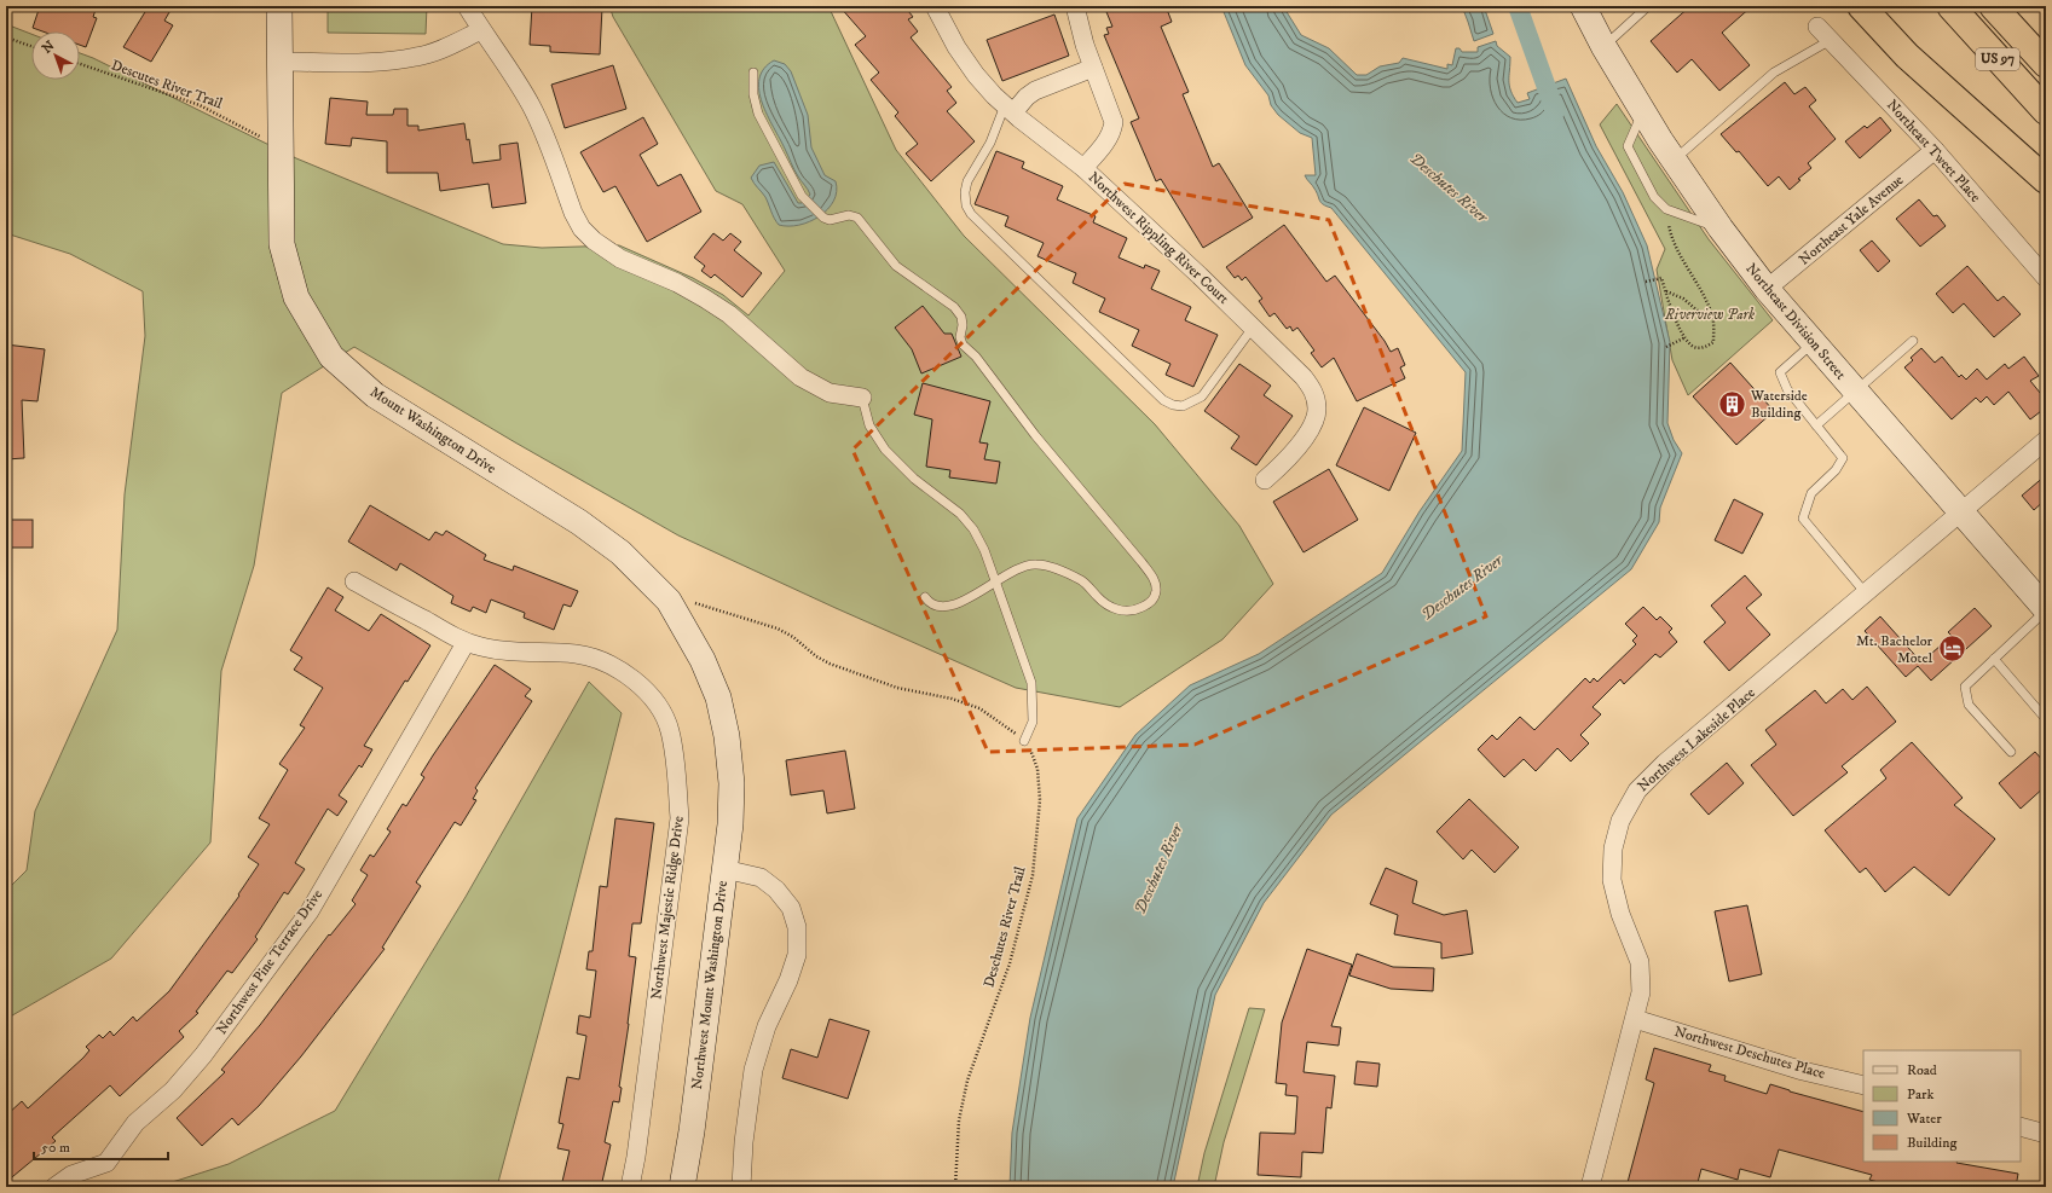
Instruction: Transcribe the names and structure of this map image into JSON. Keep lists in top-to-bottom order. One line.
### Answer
{"streets":{"highway":["US 97"],"main road":["Northeast Division Street","Mount Washington Drive","Northwest Mount Washington Drive"],"street":["Northeast Tweet Place","Northeast Yale Avenue","Northwest Rippling River Court","Northwest Lakeside Place","Northwest Majestic Ridge Drive","Northwest Pine Terrace Drive","Northwest Deschutes Place"],"path":["Descutes River Trail","Deschutes River Trail"]},"crossings":[["Descutes River Trail","Mount Washington Drive"],["Northeast Tweet Place","Northeast Yale Avenue"],["Northeast Yale Avenue","Northeast Division Street"],["Northeast Division Street","Northwest Lakeside Place"],["Mount Washington Drive","Northwest Mount Washington Drive"],["Northwest Lakeside Place","Northwest Deschutes Place"],["Northwest Majestic Ridge Drive","Northwest Pine Terrace Drive"]],"water":["Deschutes River"],"parks":["Riverview Park"],"places":{"building":["Waterside Building"],"hotel":["Mt. Bachelor Motel"]},"legend":["Road","Park","Water","Building"],"scale_bar":"50 m","north":"top left"}
